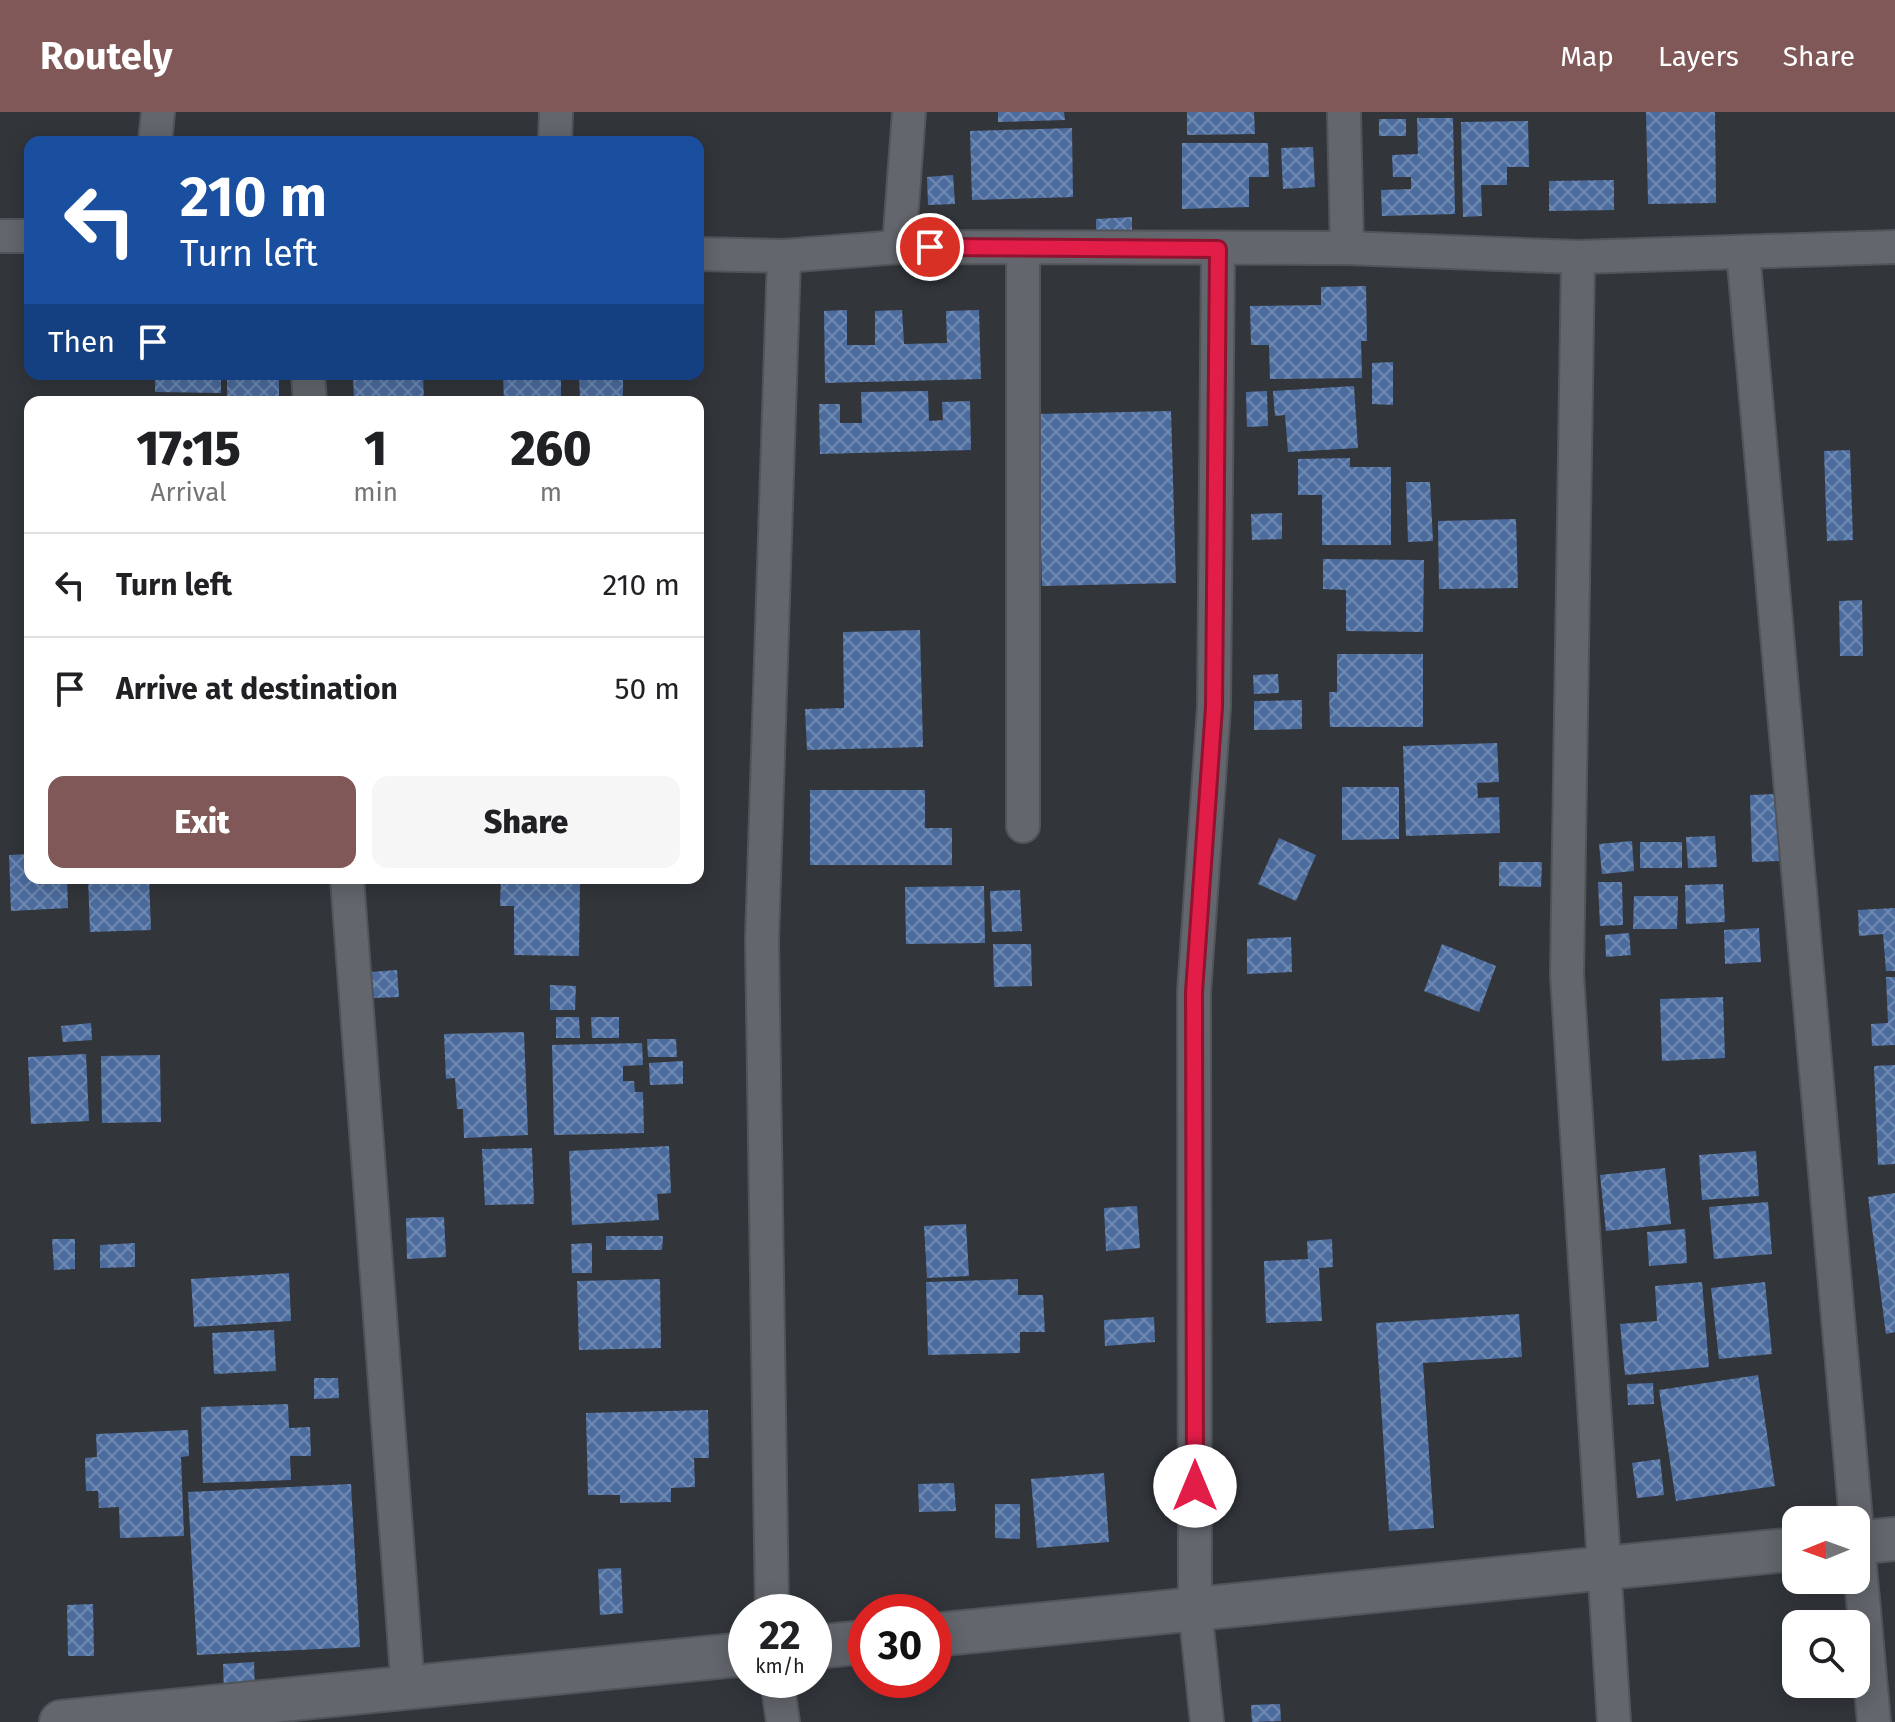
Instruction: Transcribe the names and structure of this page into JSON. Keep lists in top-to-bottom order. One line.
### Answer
{"north":"left","page":{"header":"Routely","nav":["Map","Layers","Share"],"turn":["210 m","Turn left"],"then":"Then","eta":["17:15","Arrival","1","min","260","m"],"list":[{"name":"Turn left","value":"210 m"},{"name":"Arrive at destination","value":"50 m"}],"buttons":["Exit","Share"],"speed":"22 km/h","limit":"30"}}
